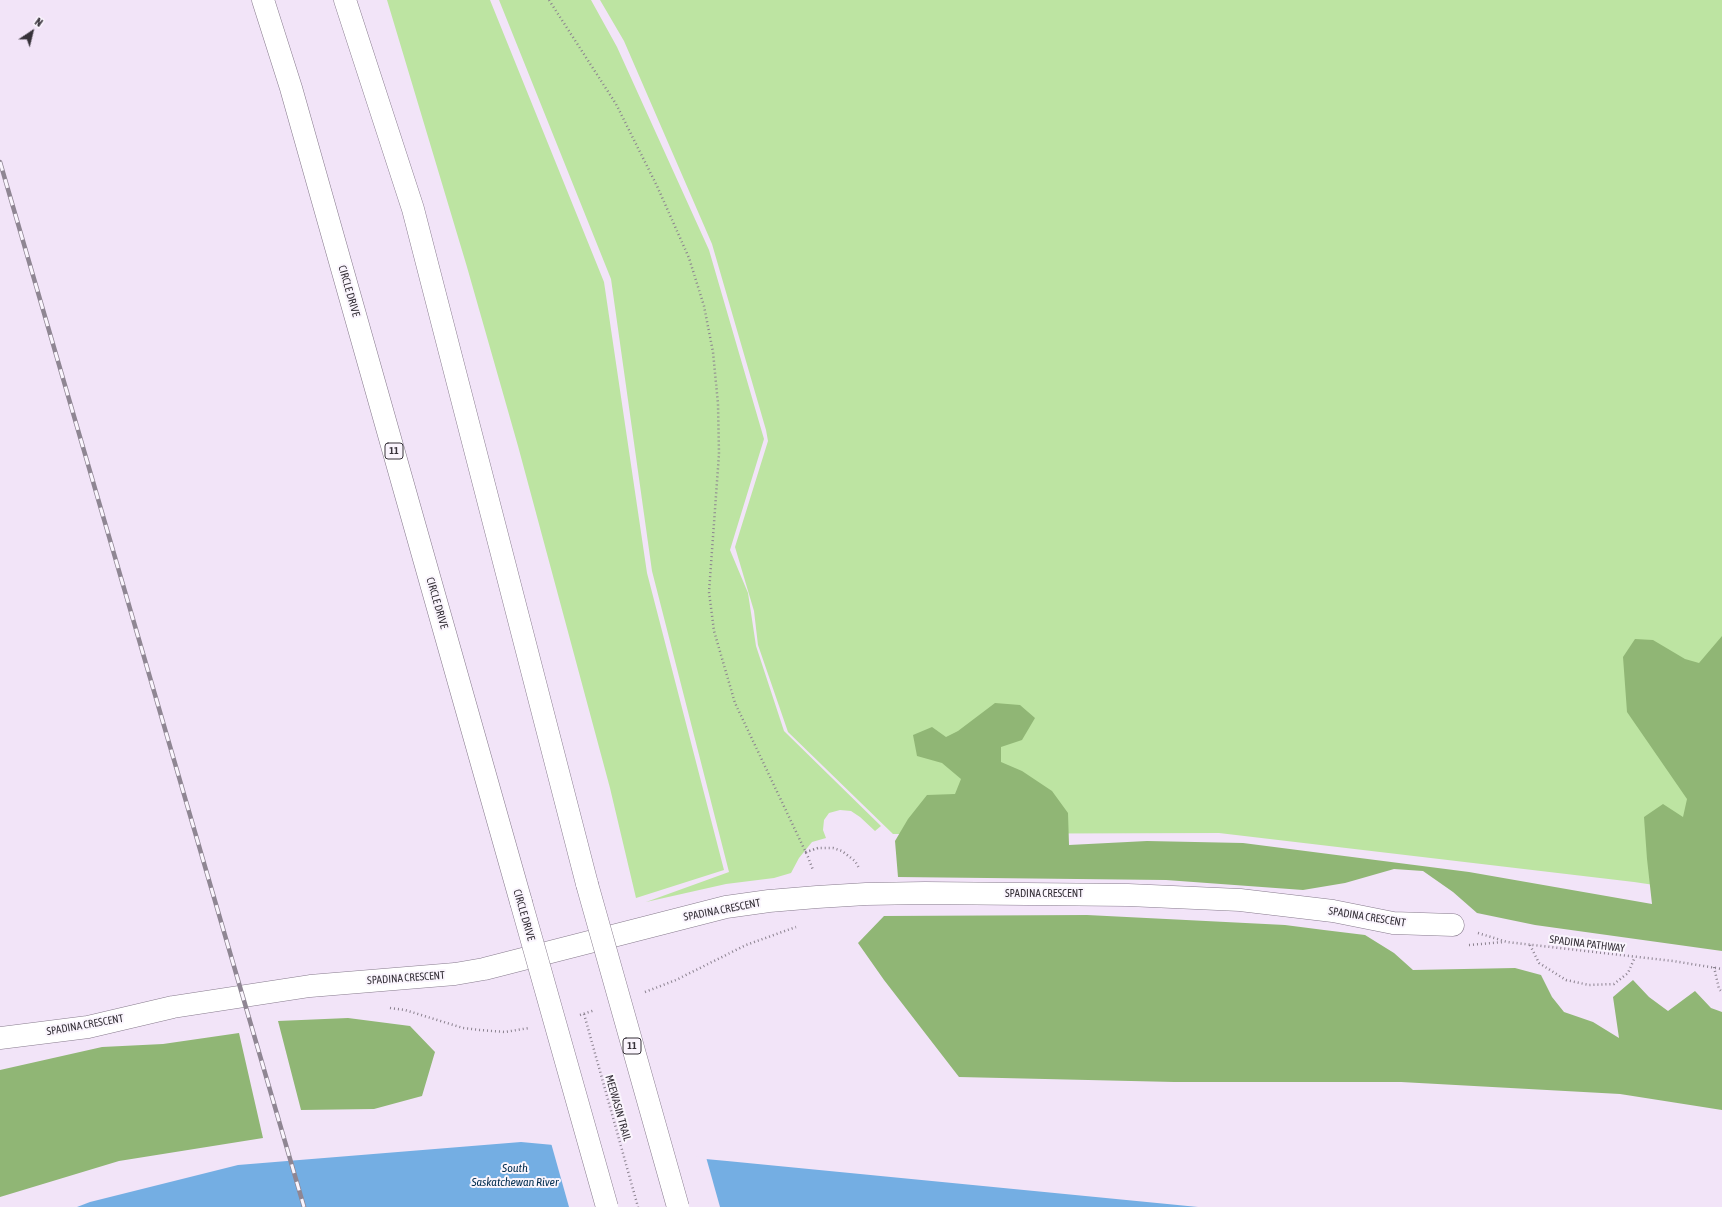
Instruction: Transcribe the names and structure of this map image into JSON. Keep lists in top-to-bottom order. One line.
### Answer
{"streets":{"main road":["CIRCLE DRIVE","11","SPADINA CRESCENT"],"path":["SPADINA PATHWAY","MEEWASIN TRAIL"]},"crossings":[["SPADINA CRESCENT","SPADINA PATHWAY"]],"water":["South Saskatchewan River"],"north":"top right"}
